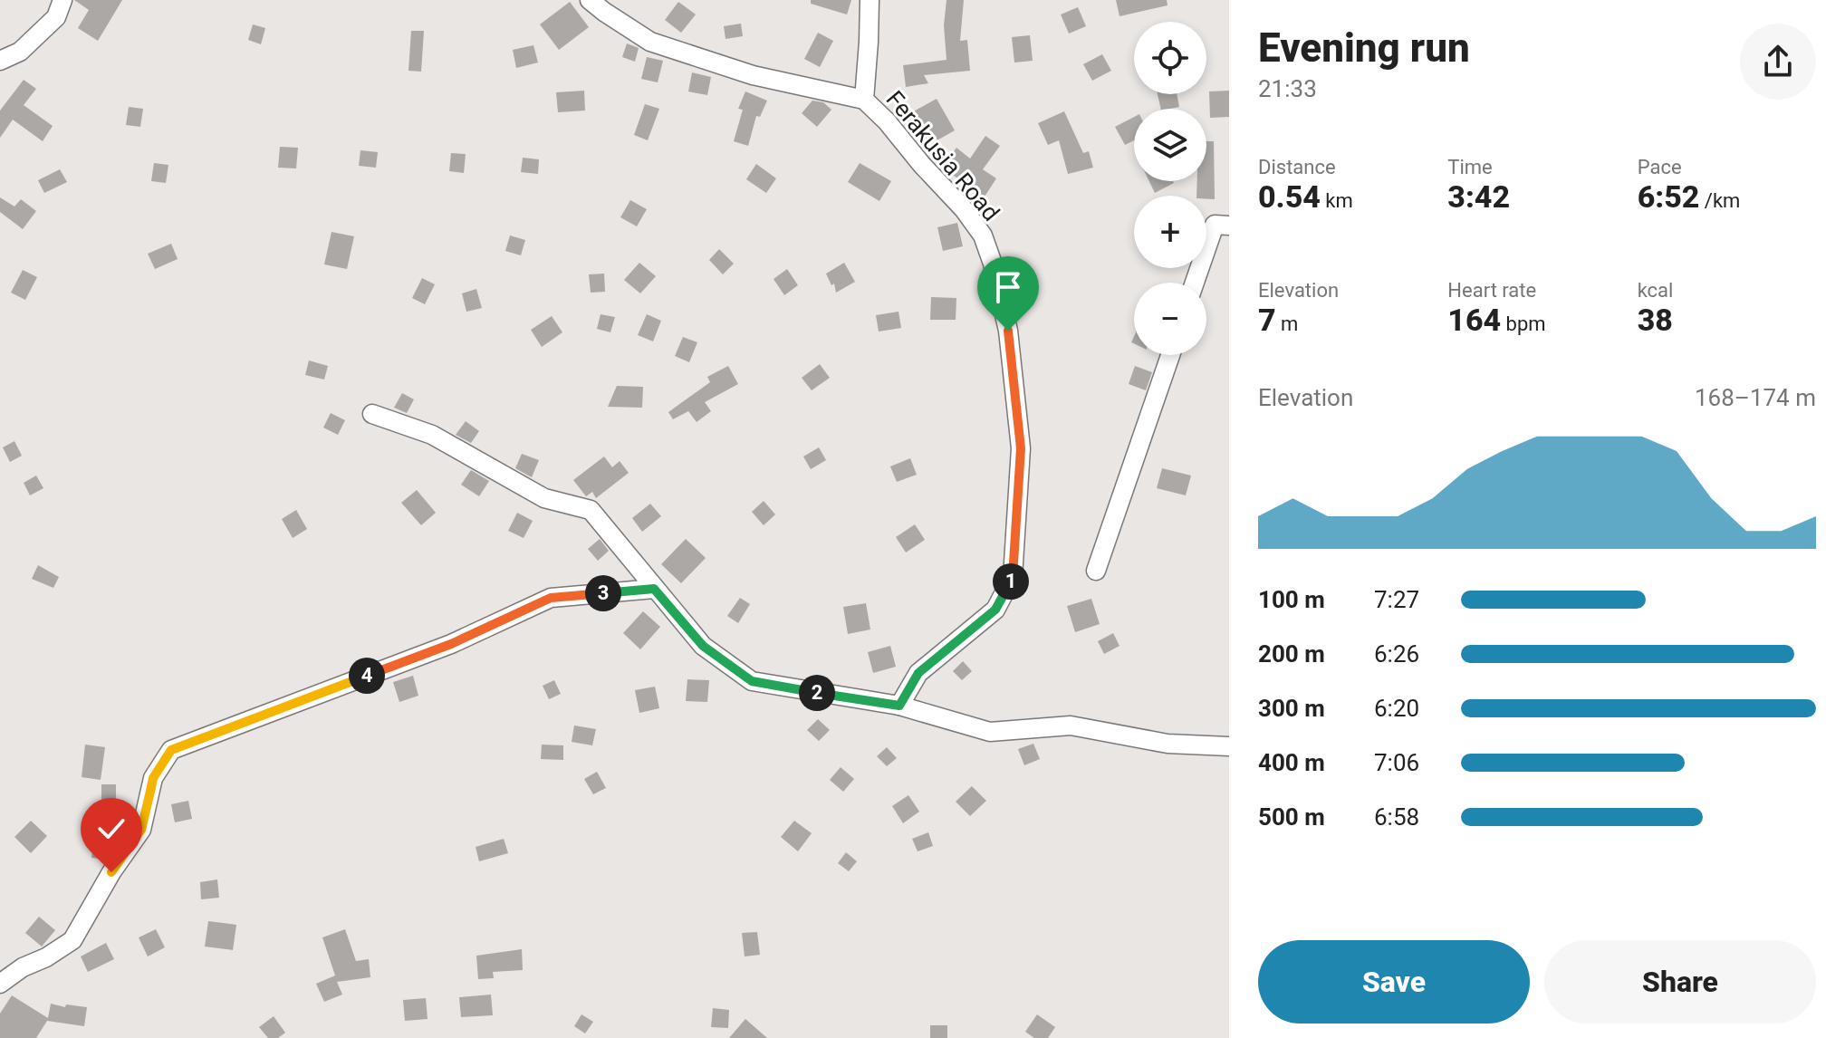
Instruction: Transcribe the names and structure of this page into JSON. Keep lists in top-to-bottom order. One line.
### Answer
{"streets":{"street":["Ferakusia Road"]},"page":{"heading":["Evening run","21:33"],"map_buttons":["+","−"],"stats":[["Distance","0.54 km"],["Time","3:42"],["Pace","6:52 /km"],["Elevation","7 m"],["Heart rate","164 bpm"],["kcal","38"]],"chart":["Elevation","168–174 m"],"pins":["1","3","4","2"],"list":[{"name":"100 m","note":"7:27"},{"name":"200 m","note":"6:26"},{"name":"300 m","note":"6:20"},{"name":"400 m","note":"7:06"},{"name":"500 m","note":"6:58"}],"buttons":["Save","Share"]}}
